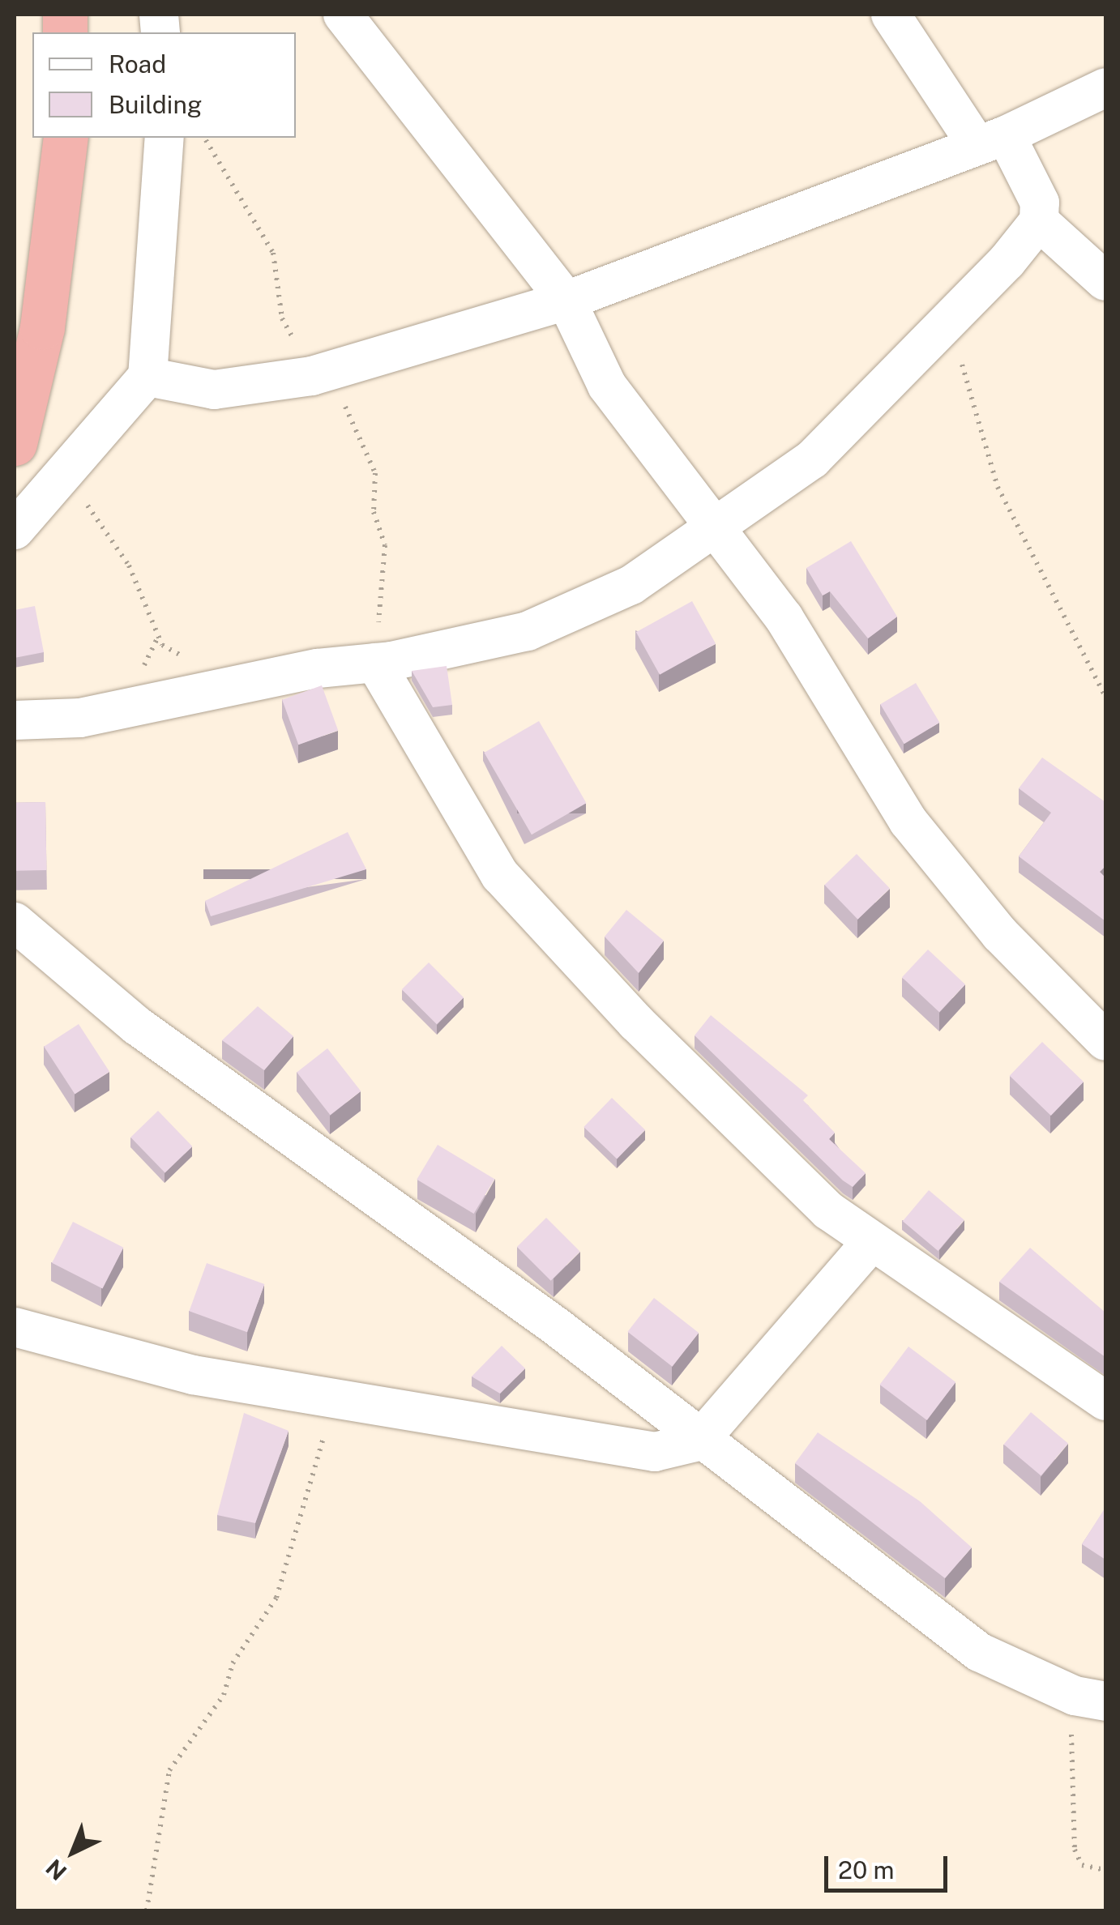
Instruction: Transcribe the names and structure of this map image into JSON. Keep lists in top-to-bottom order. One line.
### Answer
{"legend":["Road","Building"],"scale_bar":"20 m","north":"bottom left"}
